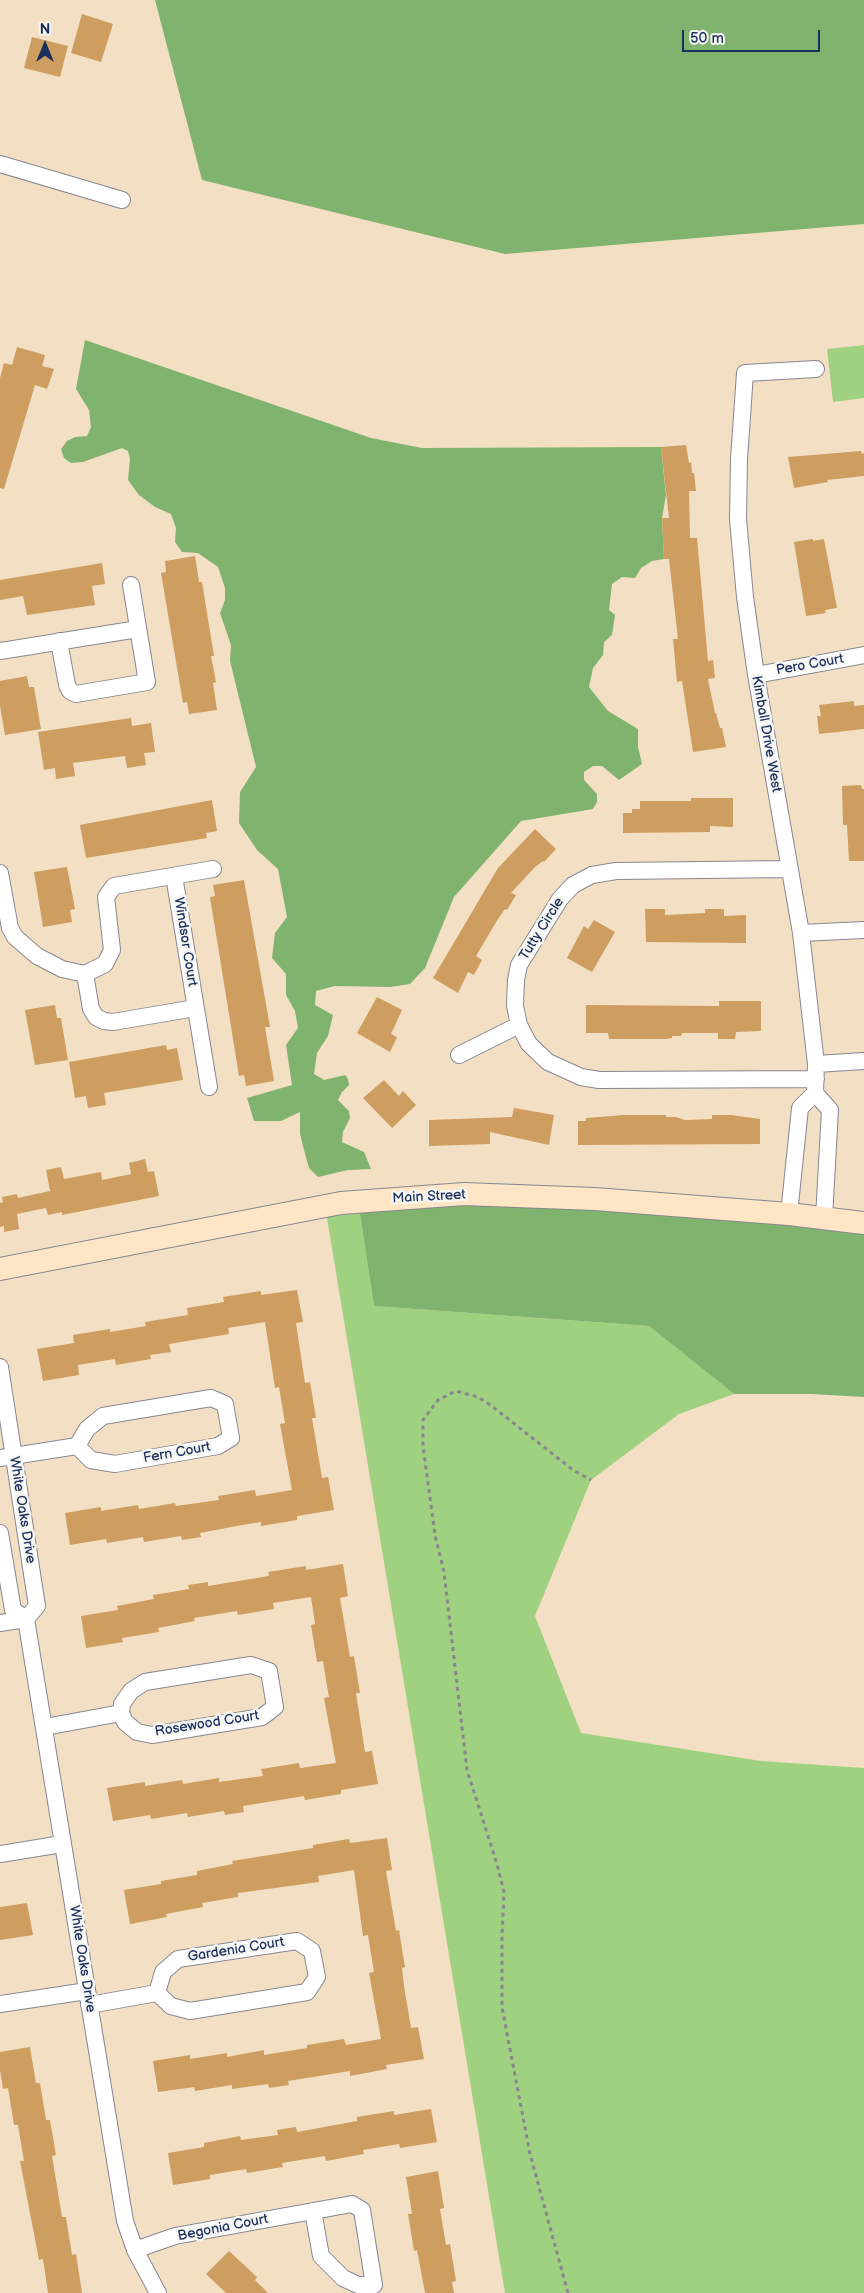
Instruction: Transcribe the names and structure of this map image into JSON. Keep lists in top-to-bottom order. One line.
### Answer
{"streets":{"main road":["Main Street"],"street":["Pero Court","Kimball Drive West","Tutty Circle","Windsor Court","Fern Court","White Oaks Drive","Rosewood Court","Gardenia Court","Begonia Court"]},"crossings":[["Pero Court","Kimball Drive West"],["Kimball Drive West","Tutty Circle"],["White Oaks Drive","Begonia Court"]],"scale_bar":"50 m","north":"top"}
